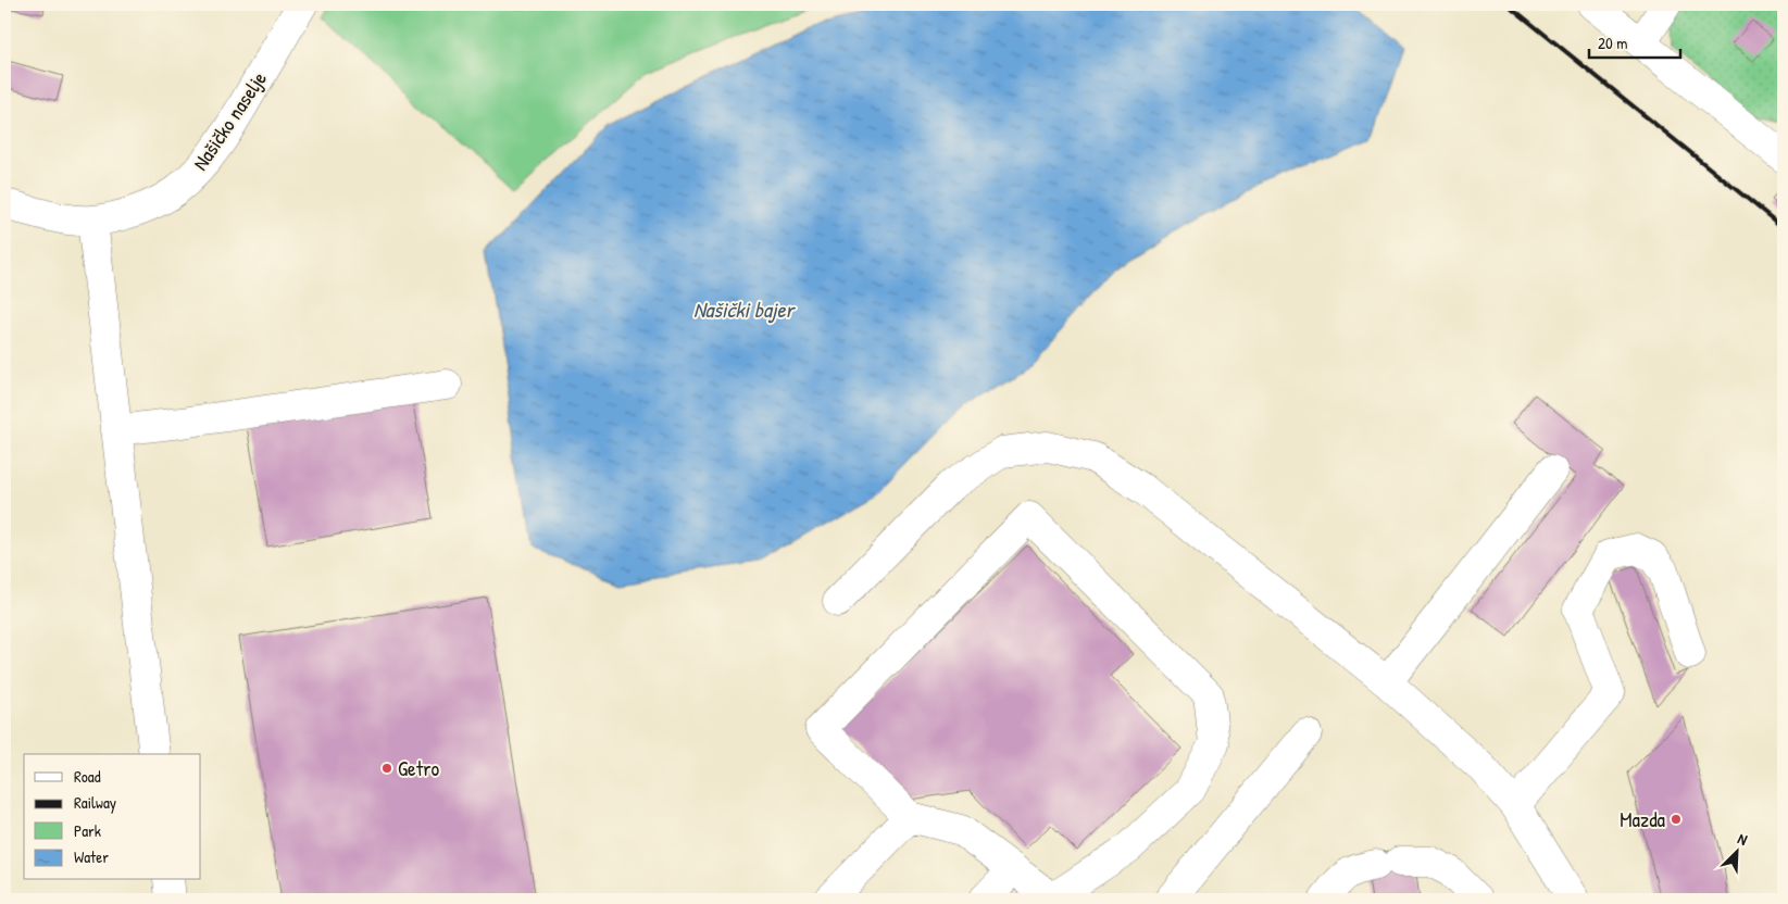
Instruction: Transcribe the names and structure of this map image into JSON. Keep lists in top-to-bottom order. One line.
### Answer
{"streets":{"street":["Našičko naselje"]},"water":["Našički bajer"],"places":["Getro","Mazda"],"legend":["Road","Railway","Park","Water"],"scale_bar":"20 m","north":"top right"}
